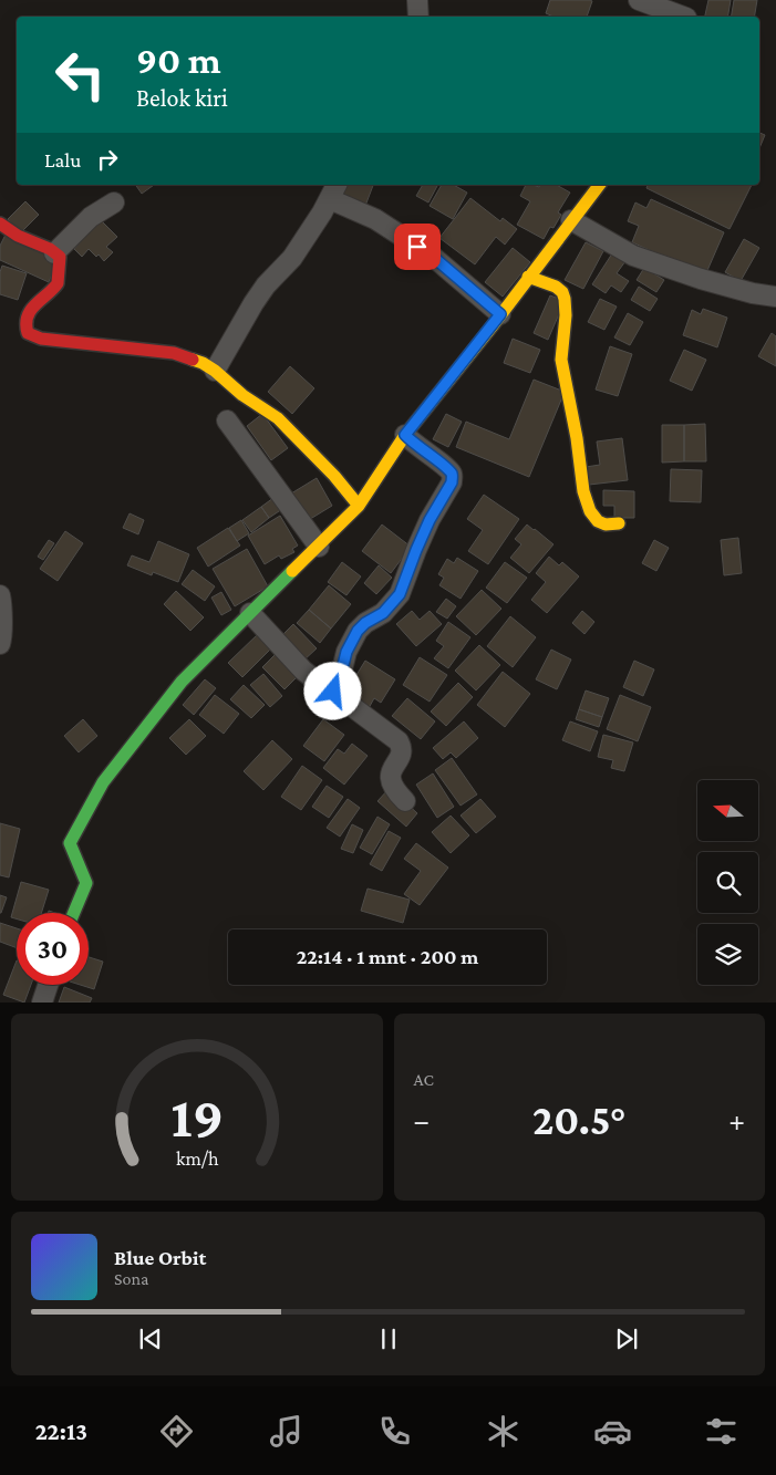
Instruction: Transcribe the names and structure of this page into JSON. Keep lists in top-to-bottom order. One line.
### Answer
{"north":"left","page":{"turn":["90 m","Belok kiri"],"then":"Lalu","limit":"30","trip":"22:14 · 1 mnt · 200 m","tile":"AC","heat":["−","20.5°","+"],"song":["Blue Orbit","Sona"],"tabs":"22:13","gauge":["19","km/h"]}}
